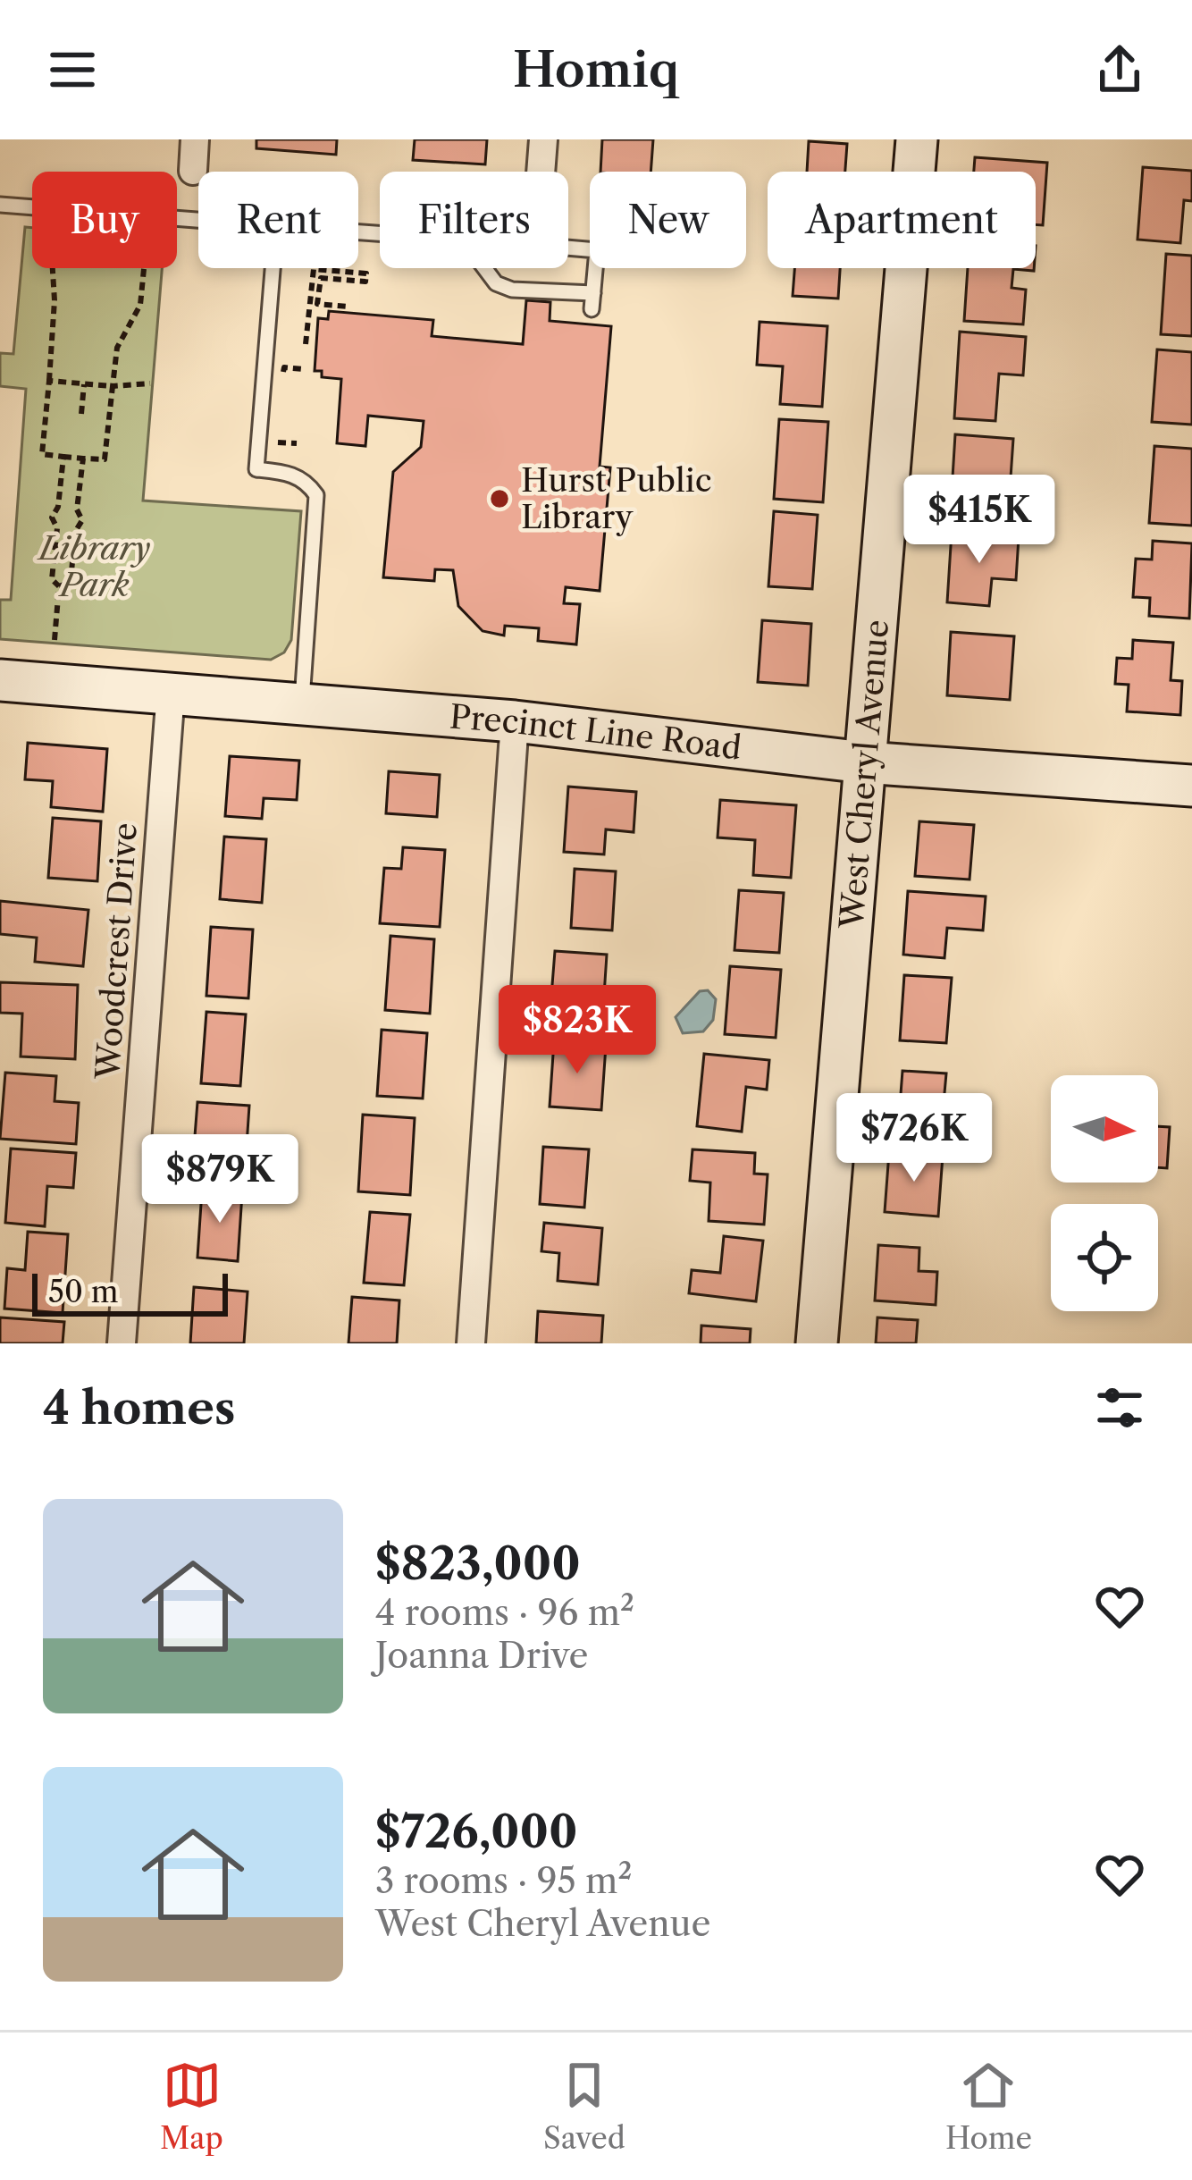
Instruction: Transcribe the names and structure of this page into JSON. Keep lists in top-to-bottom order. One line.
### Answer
{"streets":{"main road":["Precinct Line Road","West Cheryl Avenue"],"street":["Woodcrest Drive"]},"crossings":[["Precinct Line Road","West Cheryl Avenue"],["Precinct Line Road","Woodcrest Drive"]],"parks":["Library Park"],"places":["Hurst Public Library"],"scale_bar":"50 m","north":"right","page":{"header":"Homiq","chip":["Buy","Rent","Filters","New","Apartment"],"price":["$415K","$823K","$726K","$879K"],"scale":"50 m","heading":"4 homes","list":[{"name":"$823,000","note":"4 rooms · 96 m² · Joanna Drive"},{"name":"$726,000","note":"3 rooms · 95 m² · West Cheryl Avenue"}],"tabs":["Map","Saved","Home"]}}
